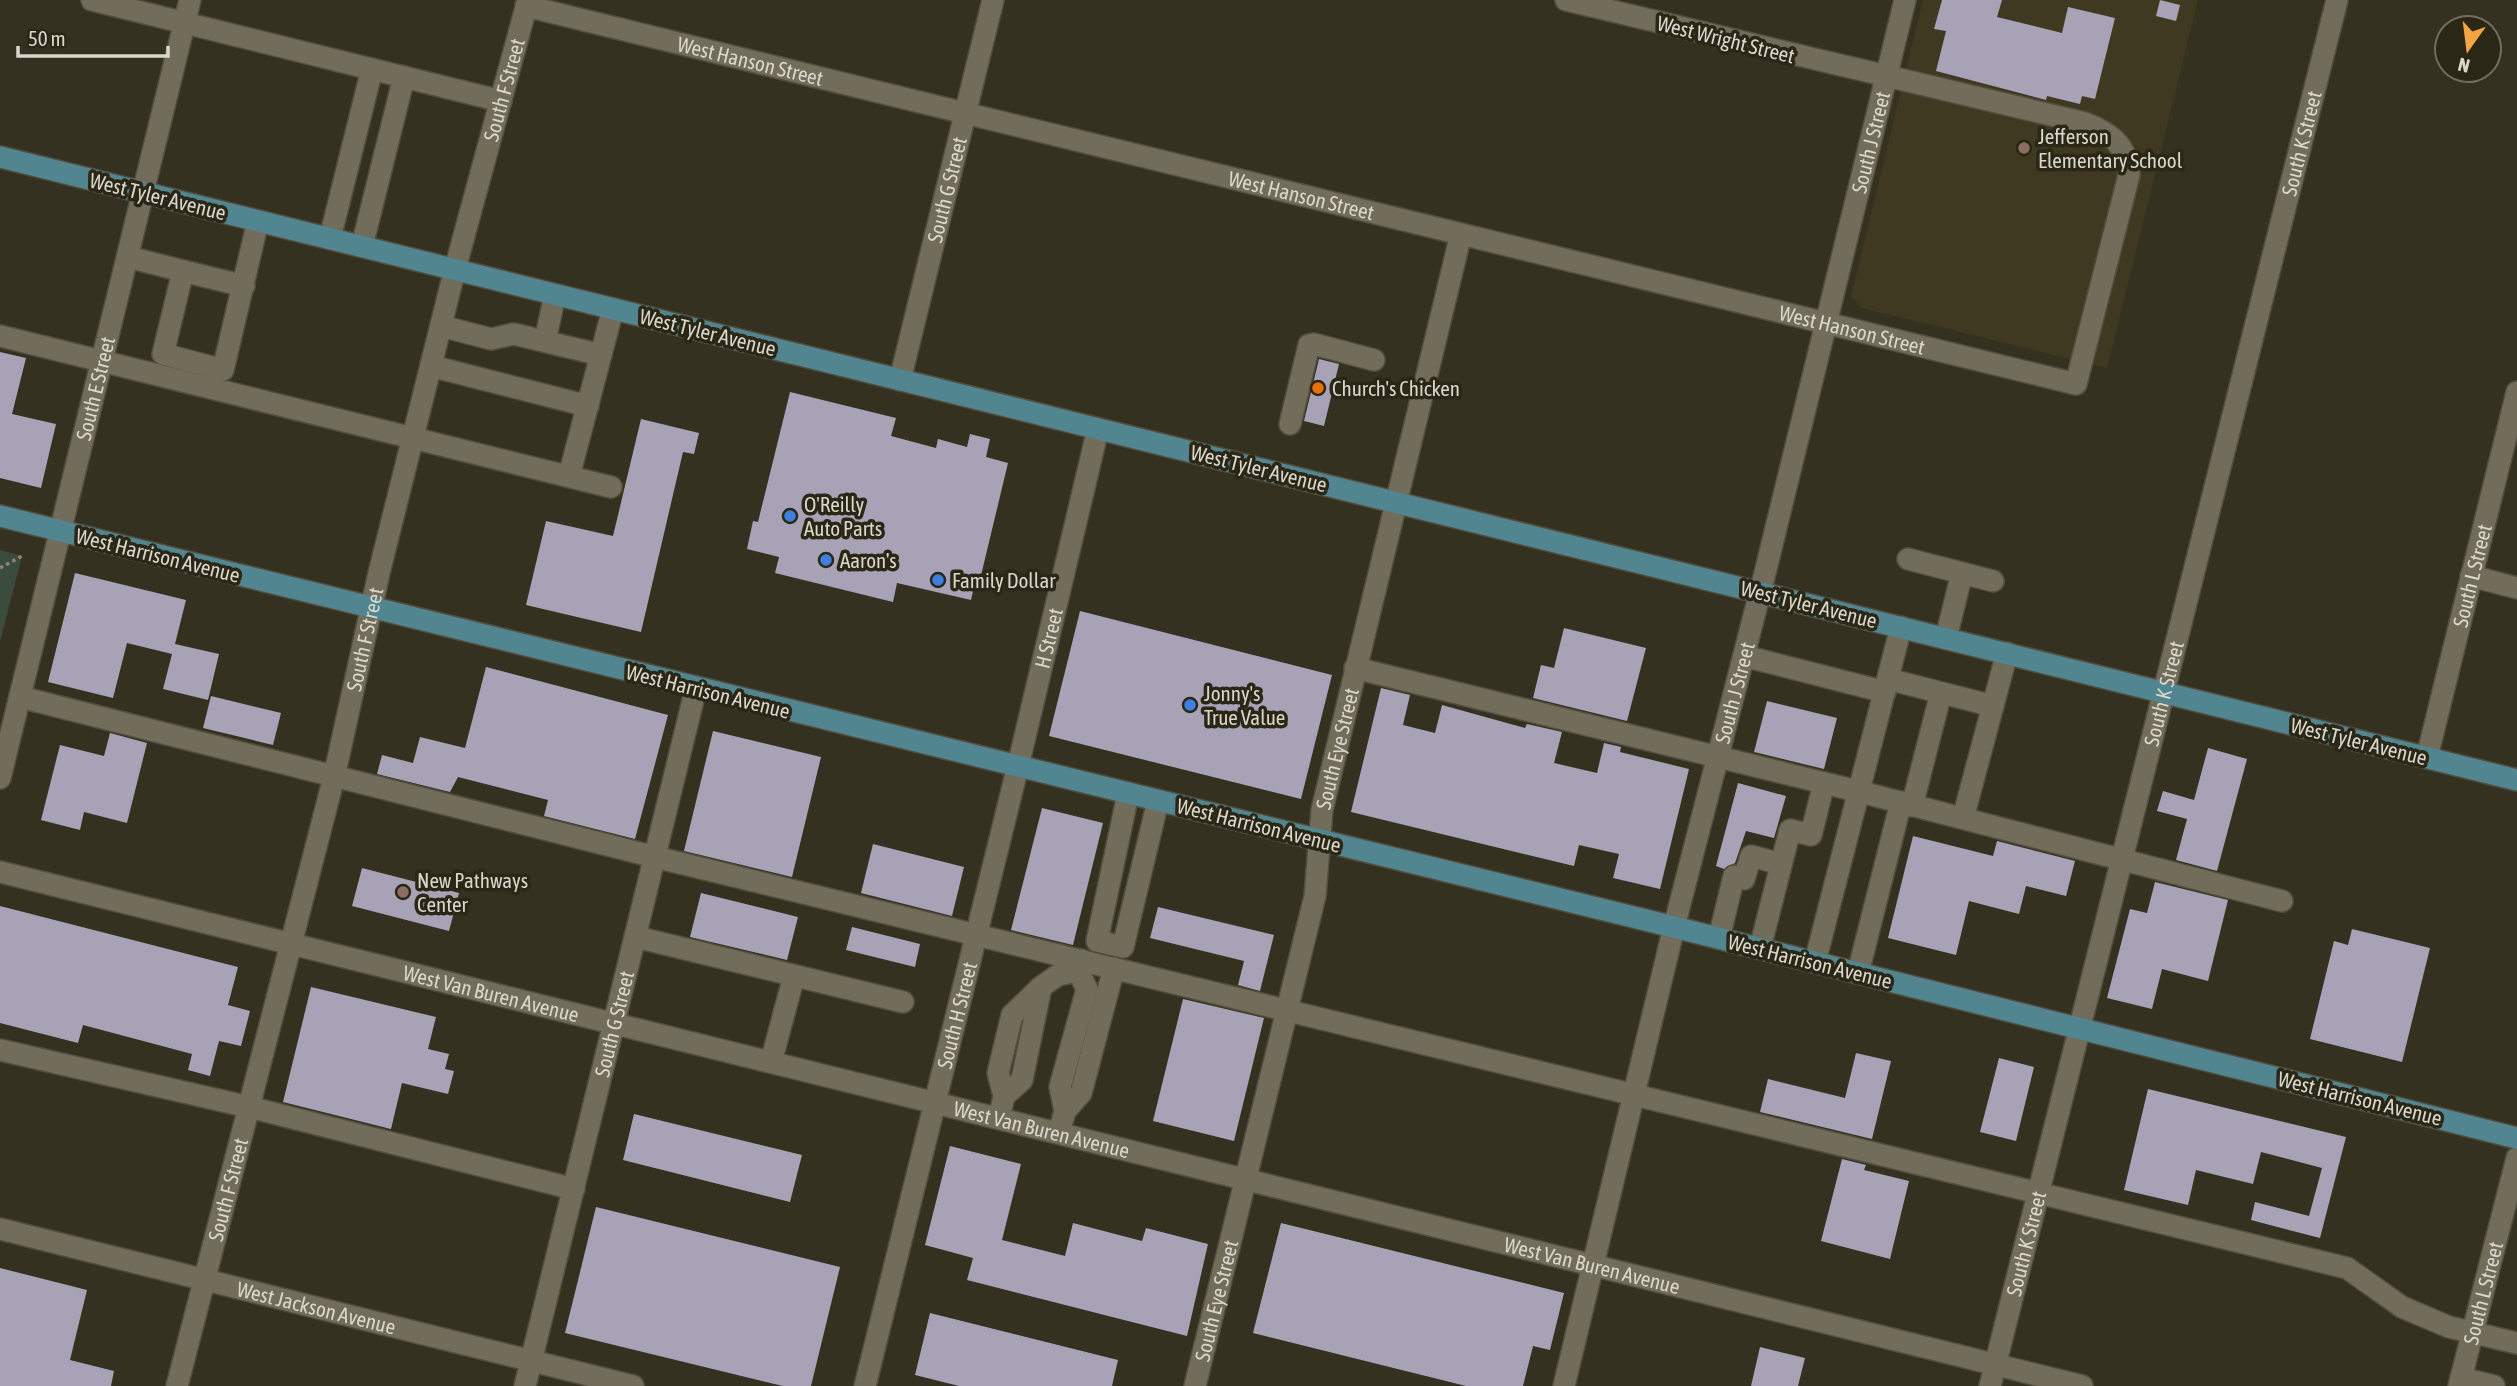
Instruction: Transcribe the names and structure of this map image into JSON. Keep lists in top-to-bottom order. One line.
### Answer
{"streets":{"main road":["West Tyler Avenue","West Harrison Avenue"],"street":["West Wright Street","West Hanson Street","South F Street","South J Street","South K Street","South G Street","South E Street","South L Street","H Street","South Eye Street","West Van Buren Avenue","South H Street","West Jackson Avenue"]},"crossings":[["West Wright Street","West Hanson Street"],["West Wright Street","South J Street"],["West Hanson Street","South F Street"],["West Hanson Street","South J Street"],["West Hanson Street","South G Street"],["West Hanson Street","South Eye Street"],["South F Street","West Tyler Avenue"],["South F Street","West Harrison Avenue"],["South F Street","West Van Buren Avenue"],["South F Street","West Jackson Avenue"],["South J Street","West Tyler Avenue"],["South J Street","West Harrison Avenue"],["South J Street","West Van Buren Avenue"],["South K Street","West Tyler Avenue"],["South K Street","West Harrison Avenue"],["South K Street","West Van Buren Avenue"],["South G Street","West Tyler Avenue"],["South G Street","West Harrison Avenue"],["South G Street","West Van Buren Avenue"],["South G Street","West Jackson Avenue"],["West Tyler Avenue","South E Street"],["West Tyler Avenue","South L Street"],["West Tyler Avenue","H Street"],["West Tyler Avenue","South Eye Street"],["South E Street","West Harrison Avenue"],["West Harrison Avenue","H Street"],["West Harrison Avenue","South Eye Street"],["West Harrison Avenue","South H Street"],["H Street","South H Street"],["South Eye Street","West Van Buren Avenue"],["West Van Buren Avenue","South H Street"]],"places":["Jefferson Elementary School","Church's Chicken","O'Reilly Auto Parts","Aaron's","Family Dollar","Jonny's True Value","New Pathways Center"],"scale_bar":"50 m","north":"bottom"}
